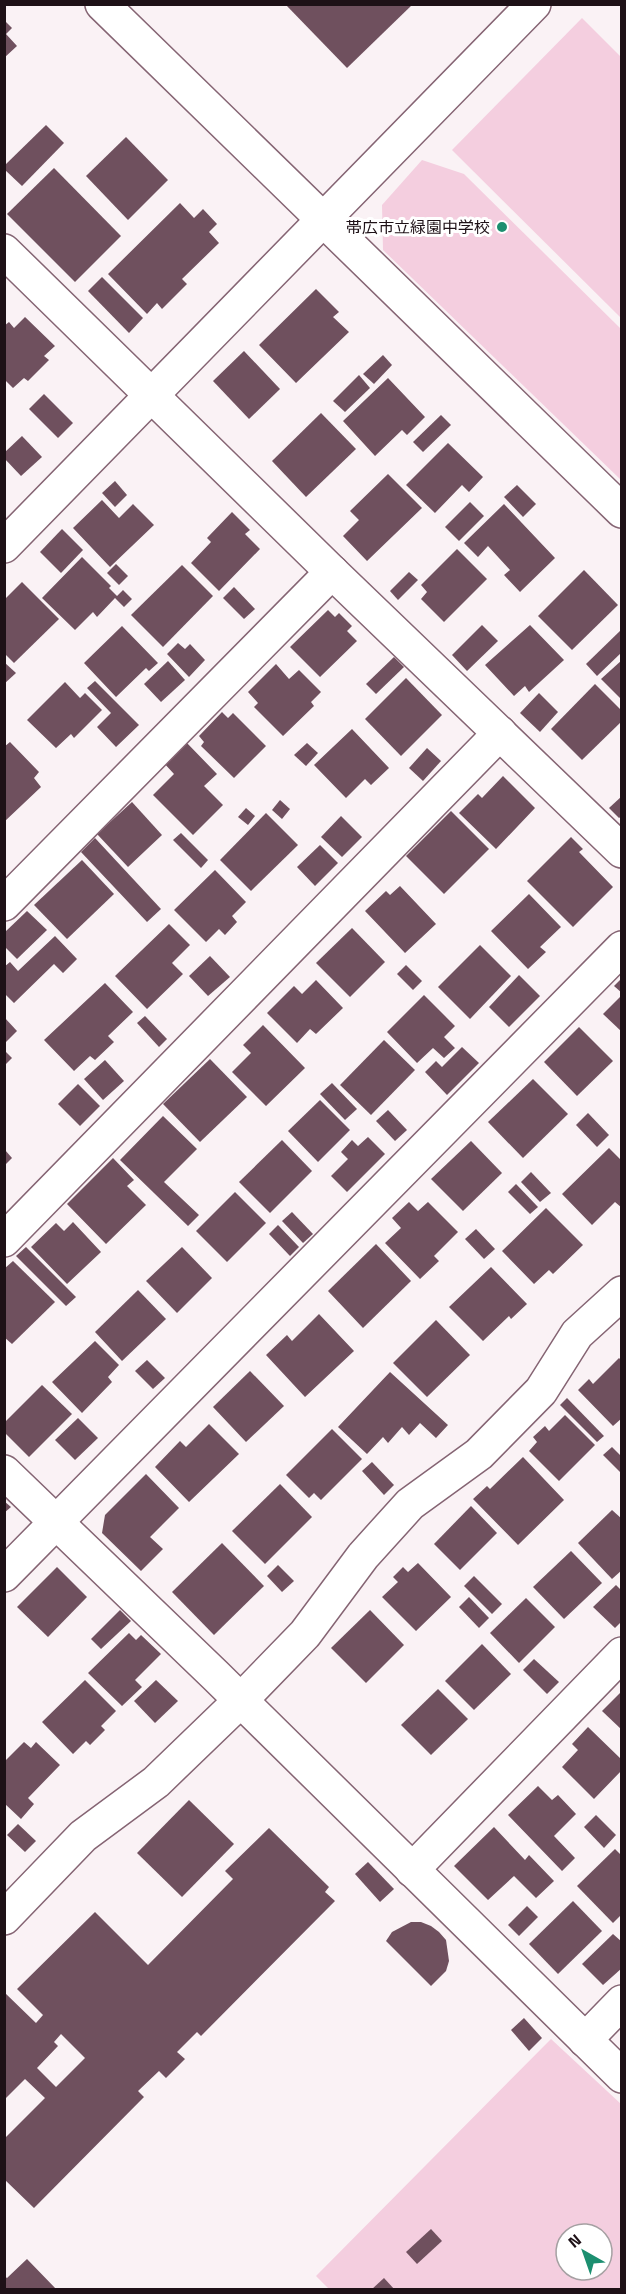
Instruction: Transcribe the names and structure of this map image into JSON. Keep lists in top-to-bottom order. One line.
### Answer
{"places":["帯広市立緑園中学校"],"north":"top left"}
